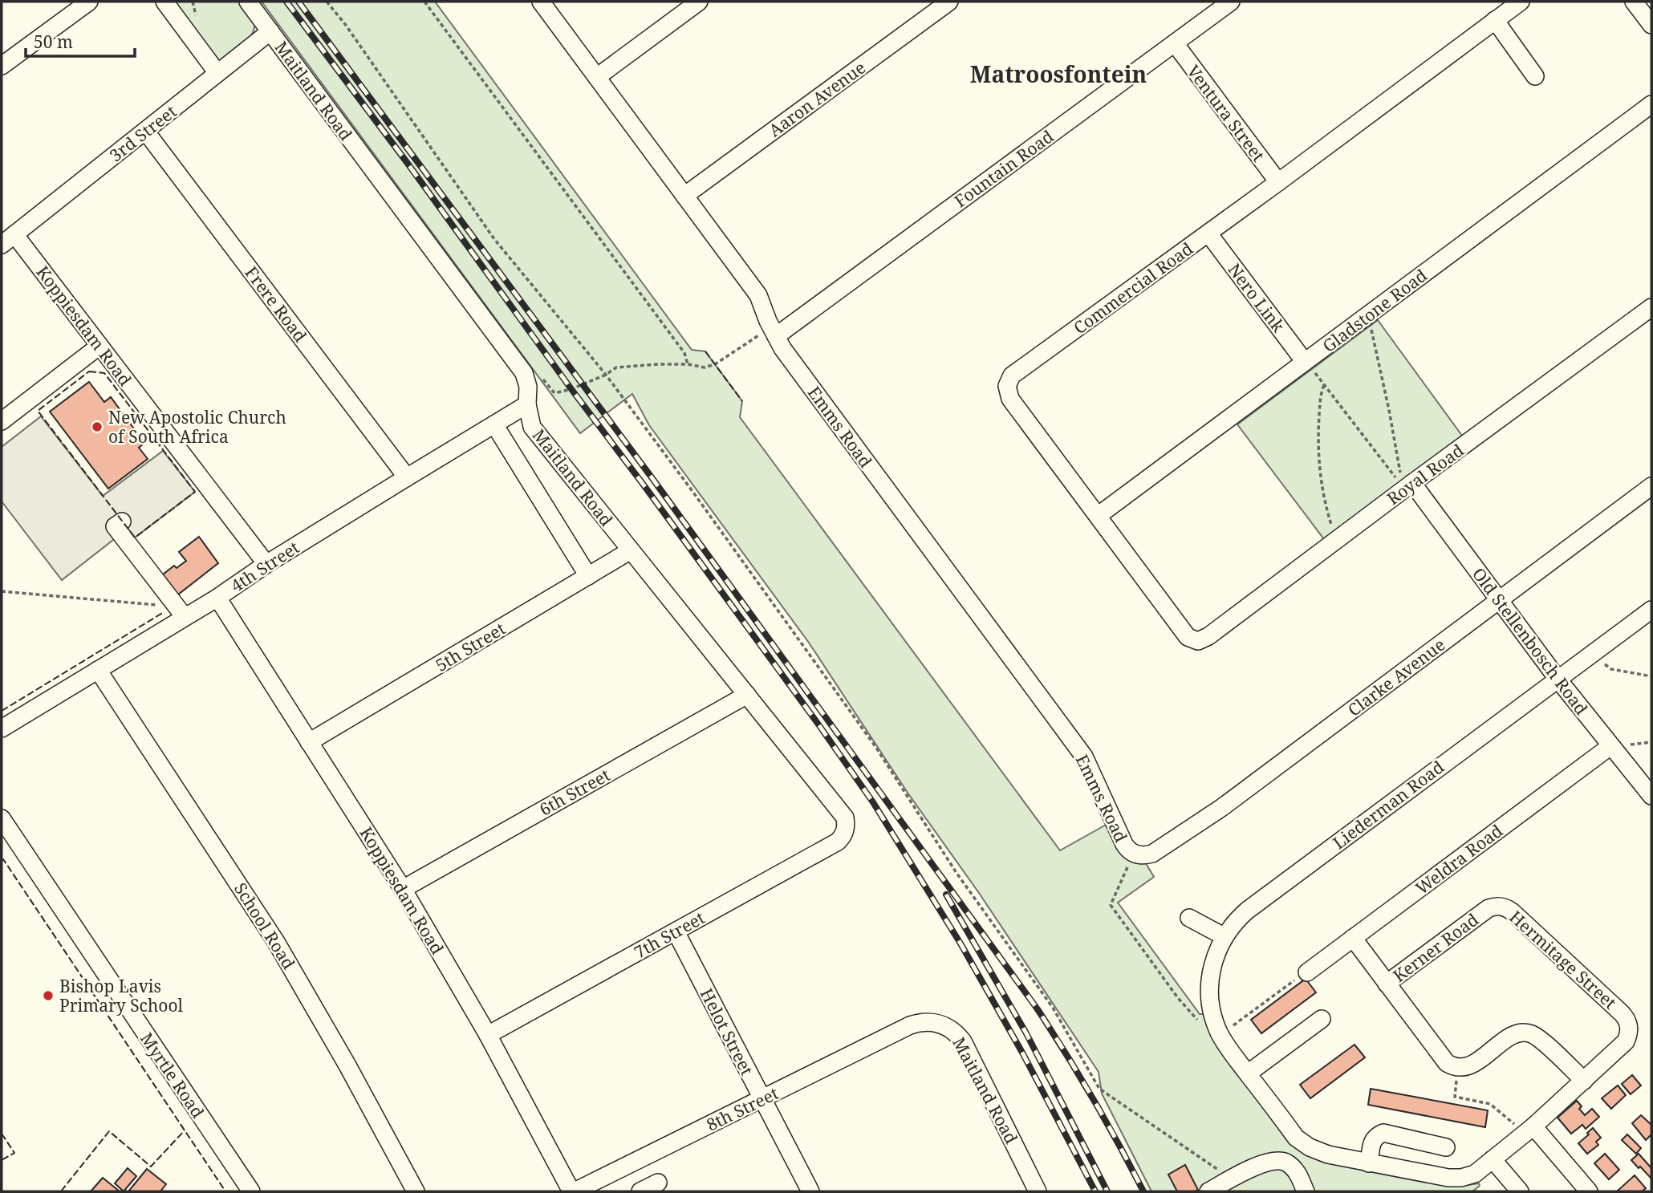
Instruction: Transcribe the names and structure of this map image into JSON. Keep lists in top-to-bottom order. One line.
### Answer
{"streets":{"street":["Maitland Road","Aaron Avenue","Ventura Street","3rd Street","Fountain Road","Commercial Road","Nero Link","Frere Road","Gladstone Road","Koppiesdam Road","Emms Road","Royal Road","4th Street","Old Stellenbosch Road","5th Street","Clarke Avenue","6th Street","Liederman Road","Weldra Road","School Road","7th Street","Kerner Road","Hermitage Street","Helot Street","Myrtle Road","8th Street"]},"crossings":[["Maitland Road","3rd Street"],["Maitland Road","4th Street"],["Maitland Road","5th Street"],["Maitland Road","6th Street"],["Maitland Road","7th Street"],["Maitland Road","8th Street"],["Aaron Avenue","Emms Road"],["Ventura Street","Fountain Road"],["Ventura Street","Commercial Road"],["3rd Street","Frere Road"],["3rd Street","Koppiesdam Road"],["Fountain Road","Emms Road"],["Commercial Road","Nero Link"],["Commercial Road","Gladstone Road"],["Commercial Road","Royal Road"],["Nero Link","Gladstone Road"],["Frere Road","4th Street"],["Koppiesdam Road","4th Street"],["Koppiesdam Road","5th Street"],["Koppiesdam Road","6th Street"],["Koppiesdam Road","7th Street"],["Koppiesdam Road","8th Street"],["Emms Road","Clarke Avenue"],["Royal Road","Old Stellenbosch Road"],["4th Street","School Road"],["Old Stellenbosch Road","Clarke Avenue"],["Old Stellenbosch Road","Liederman Road"],["Old Stellenbosch Road","Weldra Road"],["Liederman Road","Hermitage Street"],["Weldra Road","Kerner Road"],["7th Street","Helot Street"],["Kerner Road","Hermitage Street"],["Helot Street","8th Street"]],"districts":["Matroosfontein"],"places":["New Apostolic Church of South Africa","Bishop Lavis Primary School"],"scale_bar":"50 m"}
